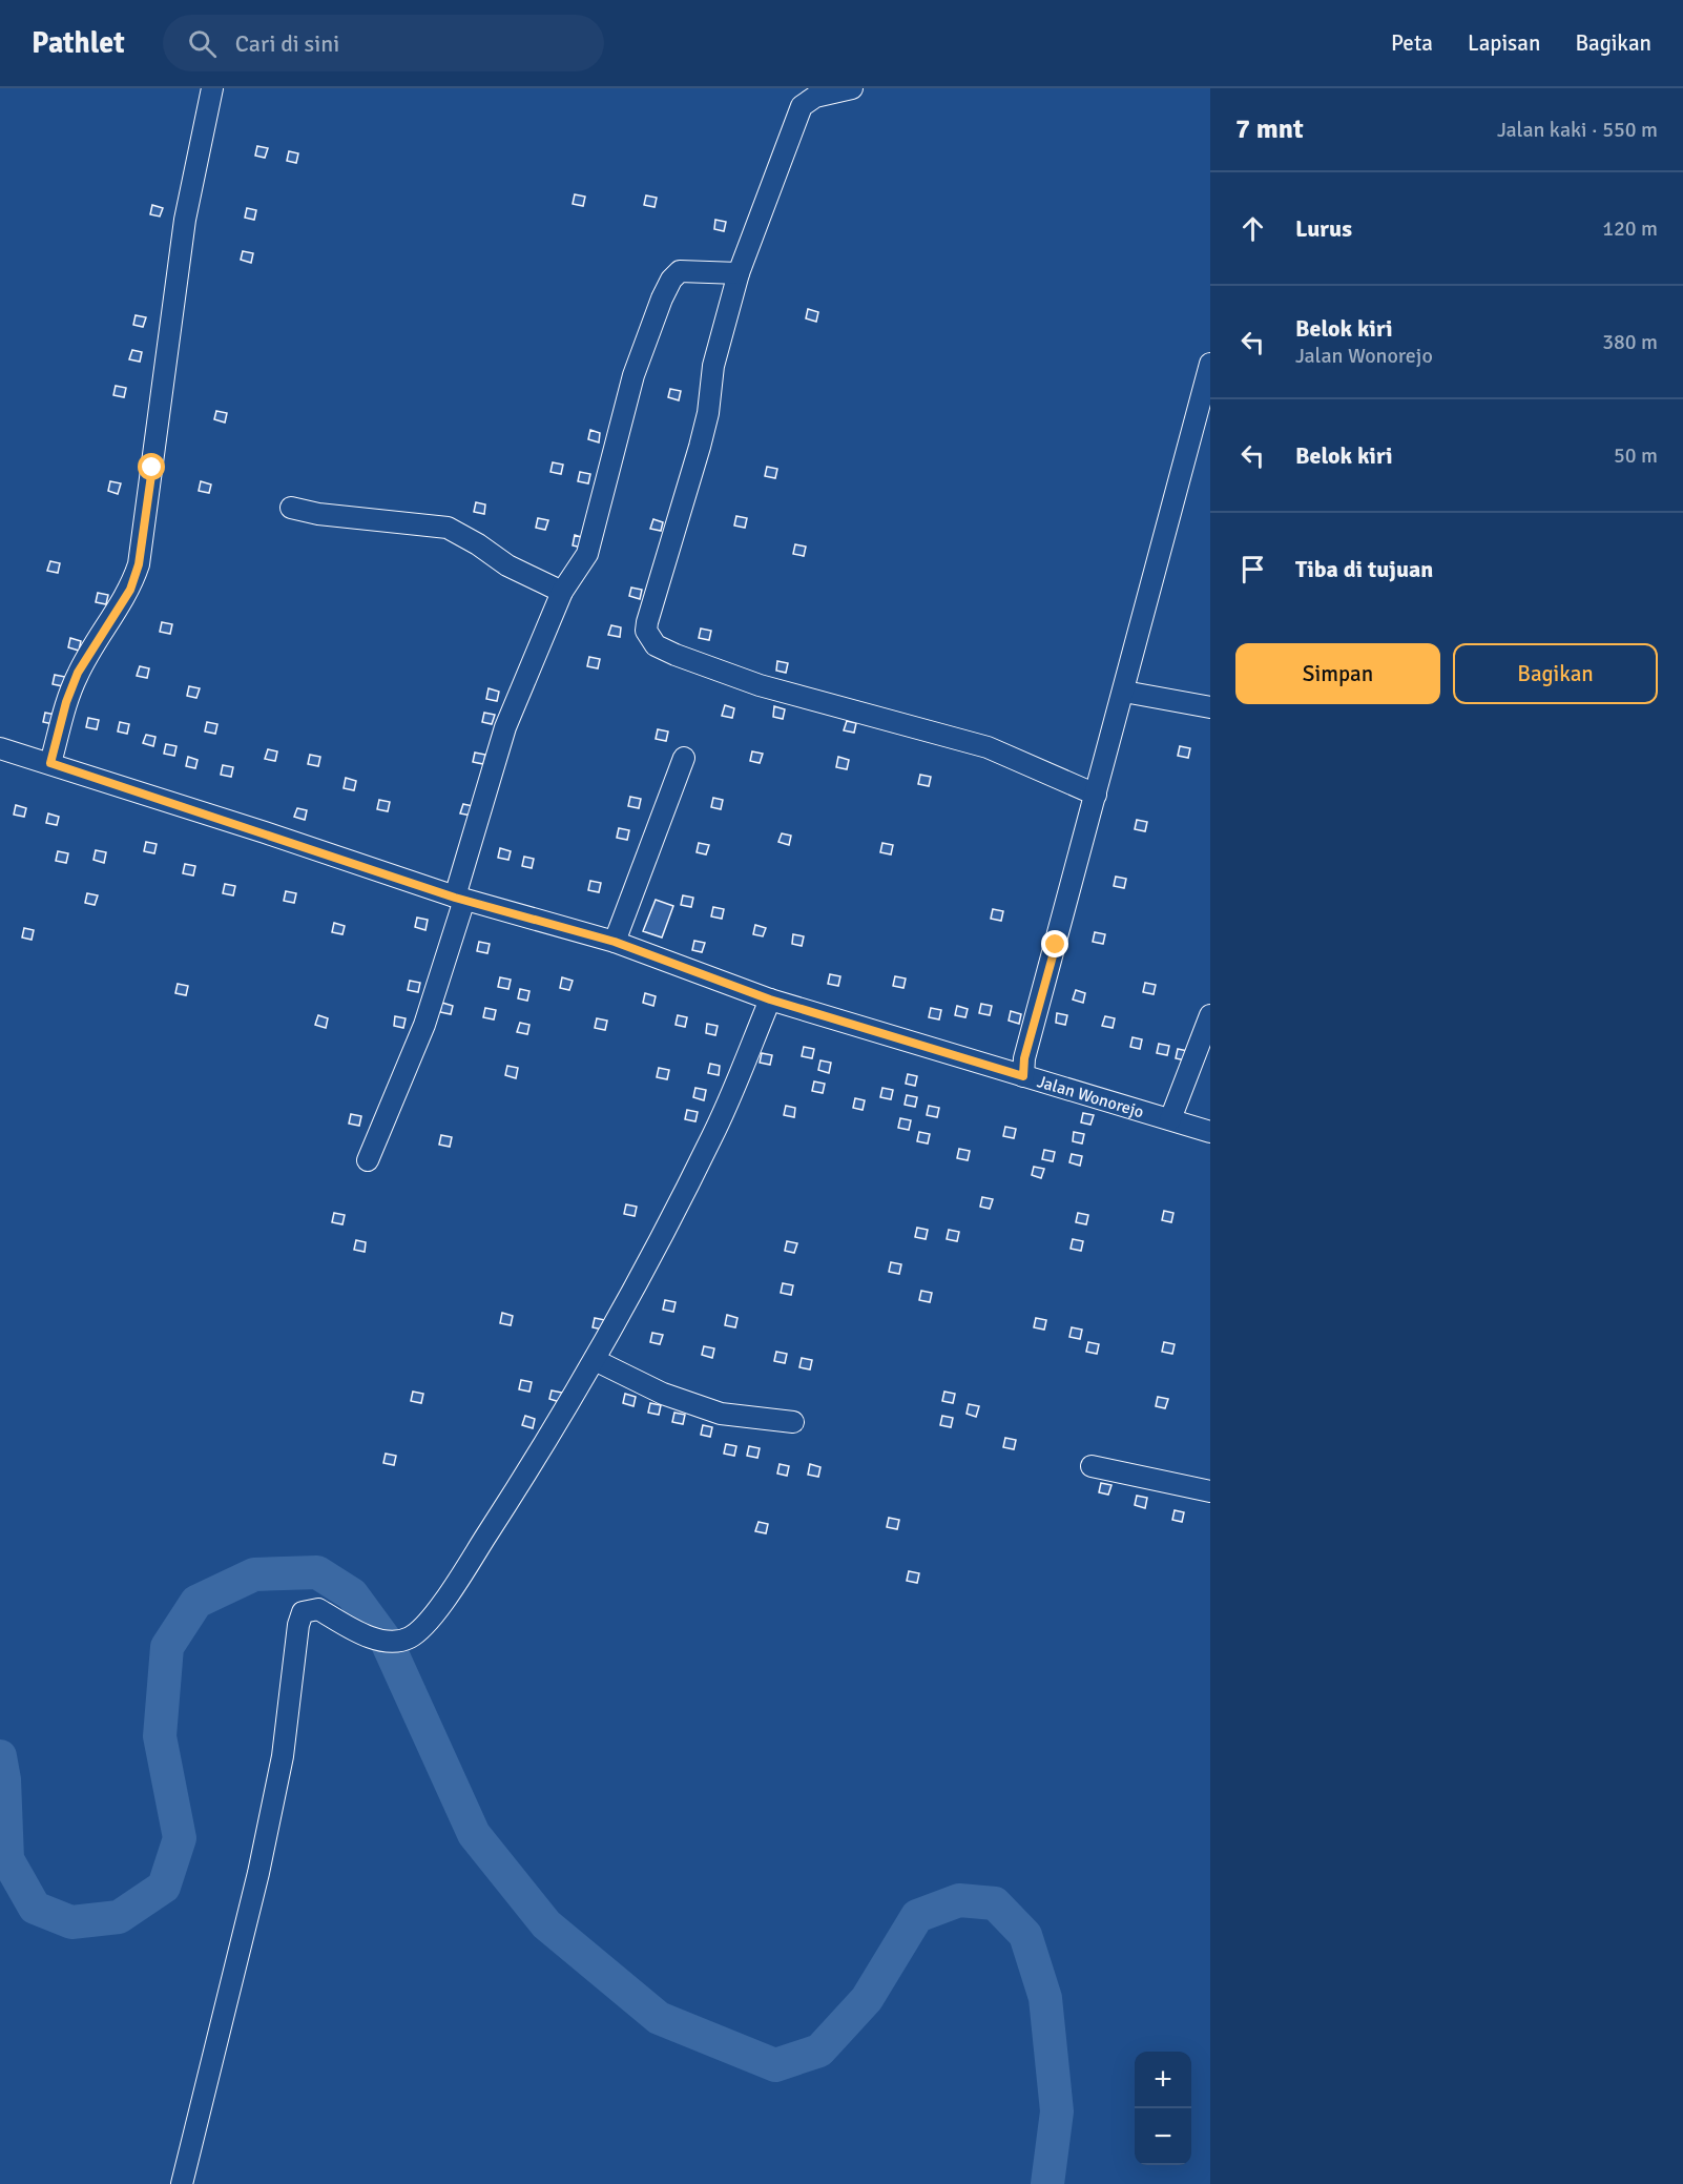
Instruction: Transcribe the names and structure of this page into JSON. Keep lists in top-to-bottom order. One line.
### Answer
{"streets":{"street":["Jalan Wonorejo"]},"page":{"header":"Pathlet","search":"Cari di sini","nav":["Peta","Lapisan","Bagikan"],"heading":["7 mnt","Jalan kaki · 550 m"],"list":[["Lurus","120 m"],["Belok kiri","Jalan Wonorejo","380 m"],["Belok kiri","50 m"],"Tiba di tujuan"],"buttons":["Simpan","Bagikan"],"map_buttons":["+","−"]}}
